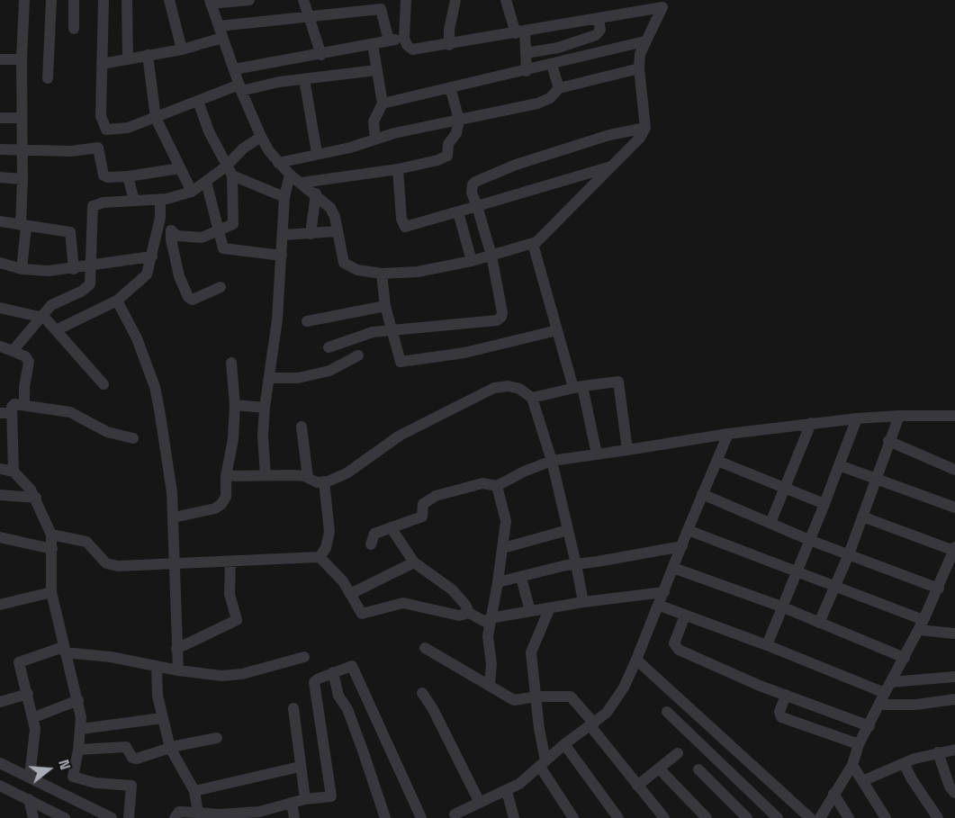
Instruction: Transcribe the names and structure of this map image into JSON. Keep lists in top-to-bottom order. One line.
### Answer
{"north":"right"}
